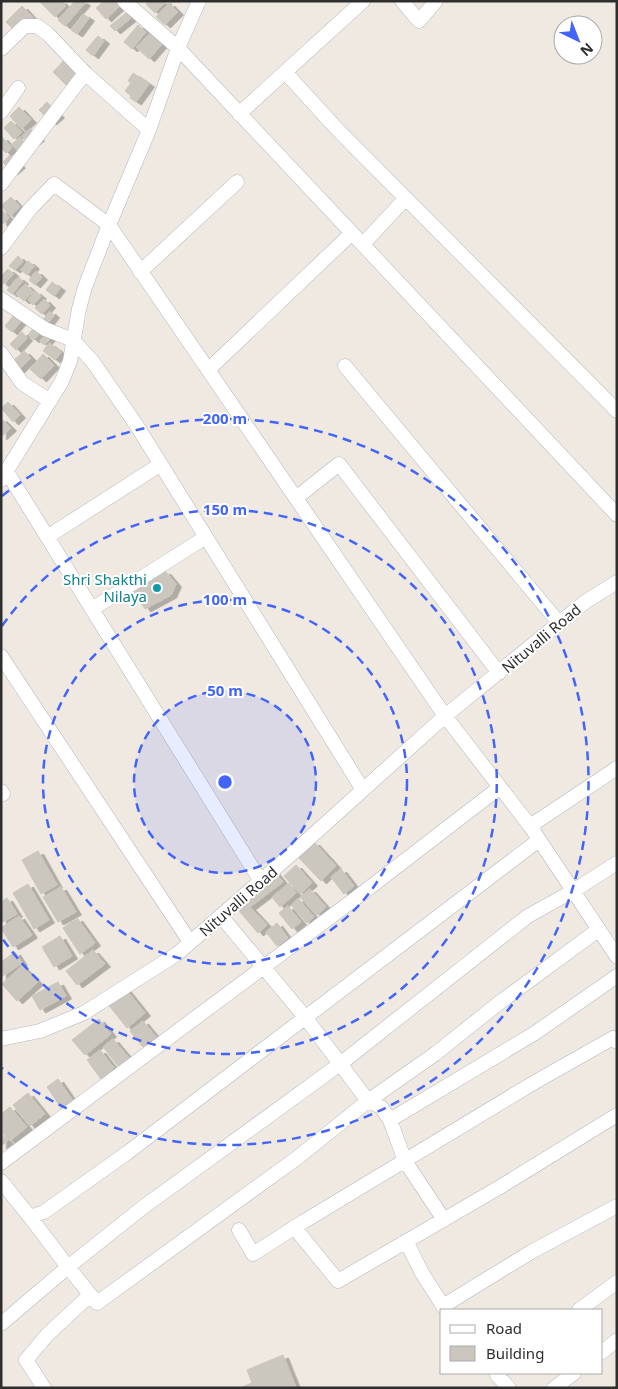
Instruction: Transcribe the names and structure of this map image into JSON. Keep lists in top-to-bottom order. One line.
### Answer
{"streets":{"street":["Nituvalli Road"]},"places":["Shri Shakthi Nilaya"],"legend":["Road","Building"],"north":"bottom right","rings":["200 m","150 m","100 m","50 m"]}
